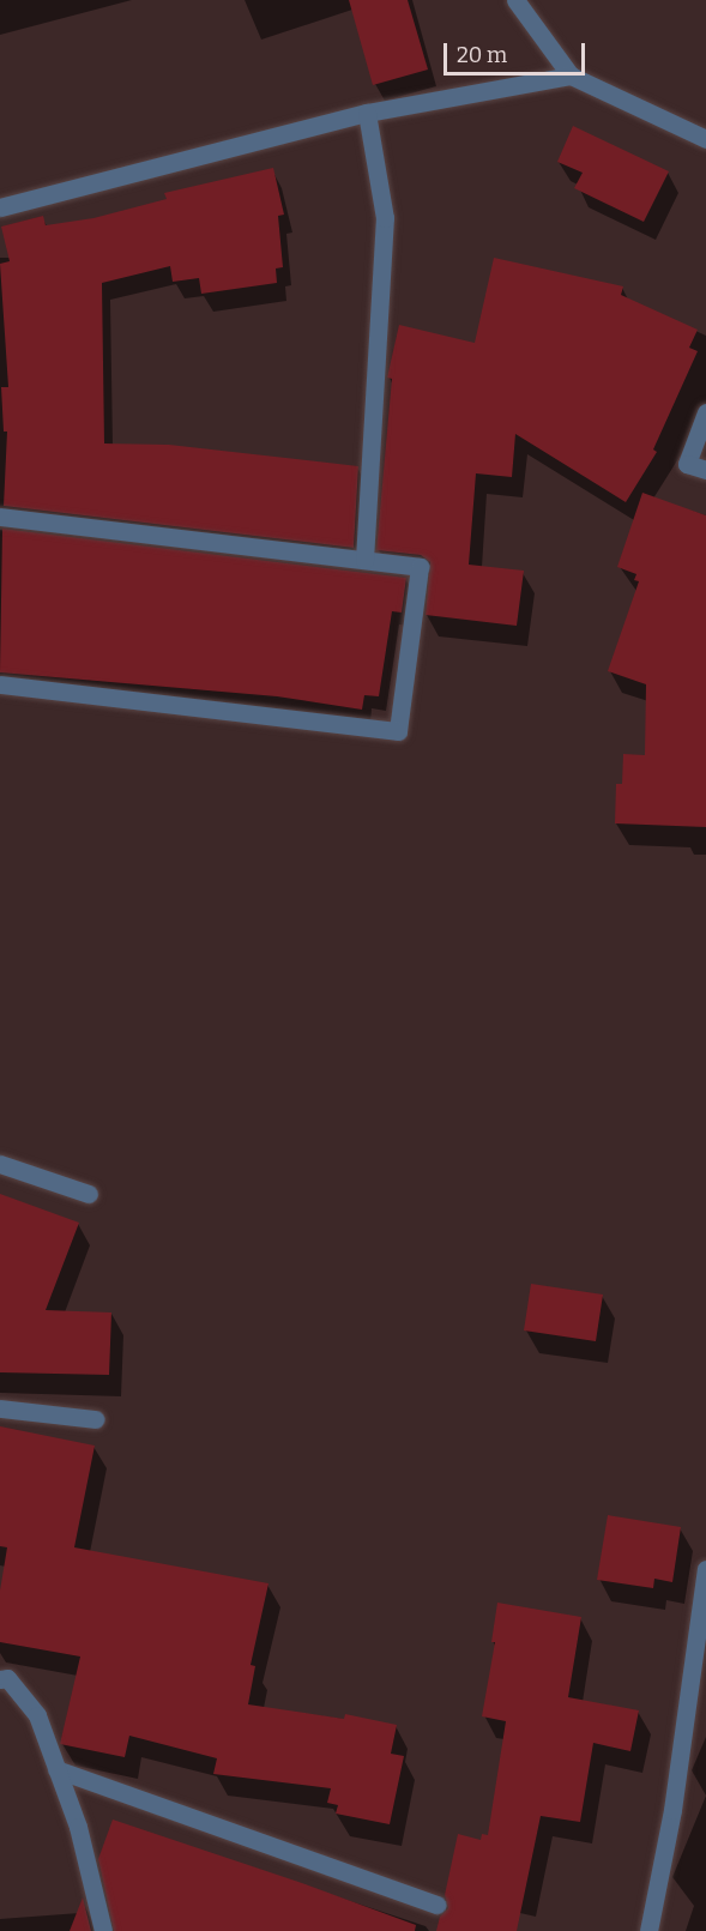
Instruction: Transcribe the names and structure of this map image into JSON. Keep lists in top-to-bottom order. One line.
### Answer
{"scale_bar":"20 m"}
